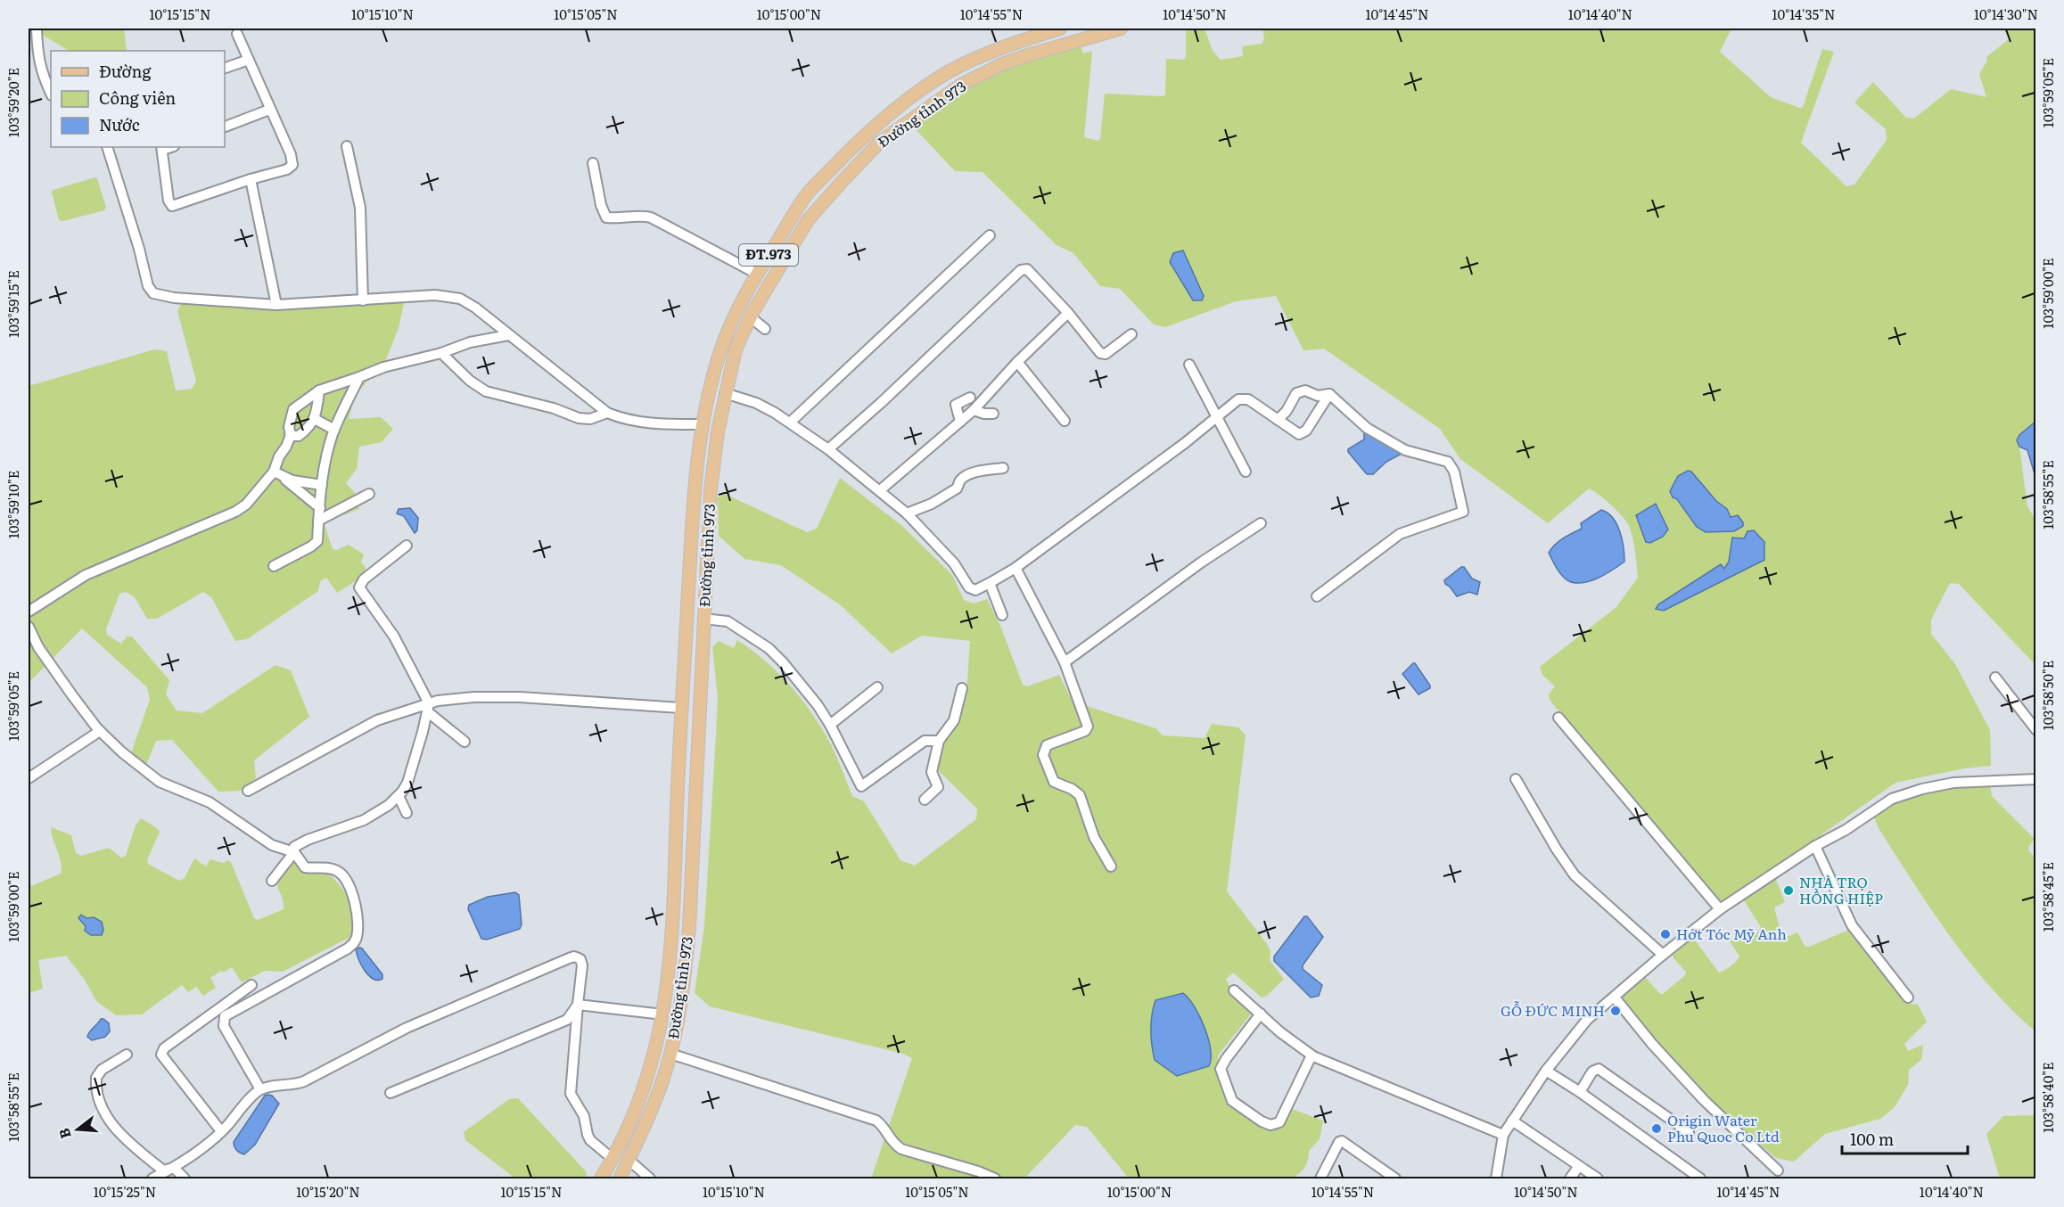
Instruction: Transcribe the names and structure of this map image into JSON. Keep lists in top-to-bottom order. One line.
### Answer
{"streets":{"main road":["Đường tỉnh 973","ĐT.973"]},"places":["NHÀ TRỌ HỒNG HIỆP","Hớt Tóc Mỹ Anh","GỖ ĐỨC MINH","Origin Water Phu Quoc Co Ltd"],"legend":["Đường","Công viên","Nước"],"scale_bar":"100 m","north":"left","coordinates":["10°15'15\"N","10°15'10\"N","10°15'05\"N","10°15'00\"N","10°14'55\"N","10°14'50\"N","10°14'45\"N","10°14'40\"N","10°14'35\"N","10°14'30\"N","103°59'05\"E","103°59'20\"E","103°59'00\"E","103°59'15\"E","103°58'55\"E","103°59'10\"E","103°58'50\"E","103°58'45\"E","103°58'40\"E","10°15'25\"N","10°15'20\"N"]}
